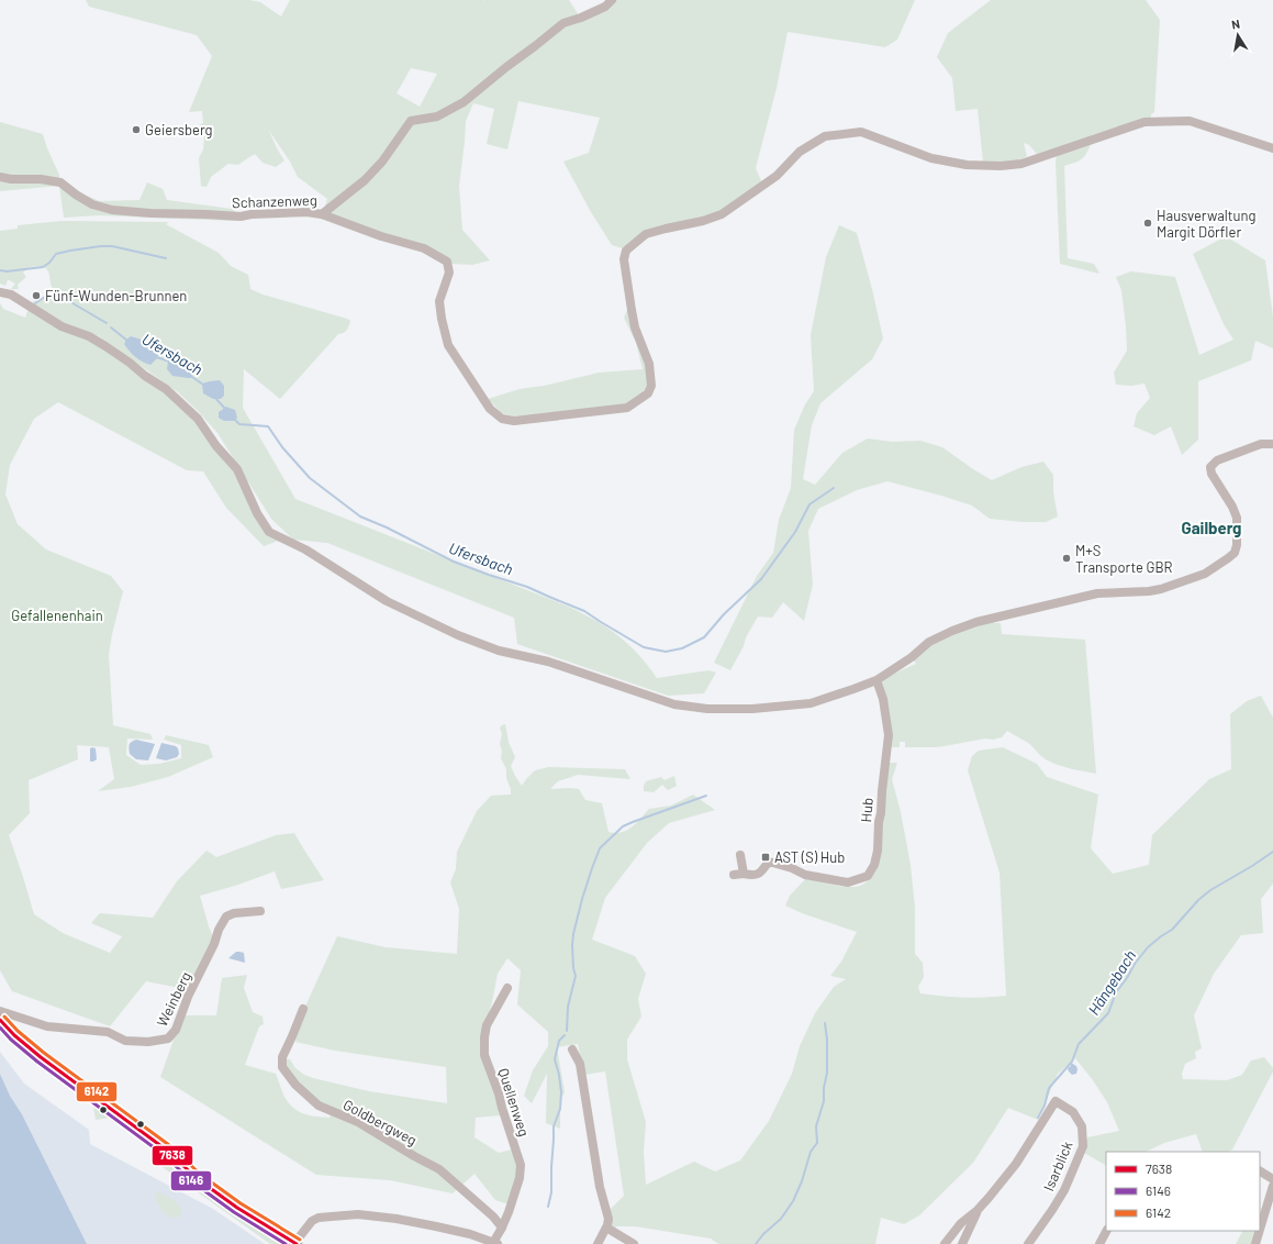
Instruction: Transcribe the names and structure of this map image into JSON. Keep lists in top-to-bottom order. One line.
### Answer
{"streets":{"street":["Schanzenweg","Hub","Weinberg","Quellenweg","Goldbergweg","Isarblick"]},"crossings":[["Quellenweg","Goldbergweg"]],"districts":["Gailberg"],"water":["Ufersbach","Hängebach"],"parks":["Gefallenenhain"],"places":{"other":["Geiersberg","Hausverwaltung Margit Dörfler","Fünf-Wunden-Brunnen","M+S Transporte GBR"],"transit":["AST (S) Hub"]},"lines":["transit line 6142","transit line 7638","transit line 6146"],"legend":["7638","6146","6142"],"north":"top"}
